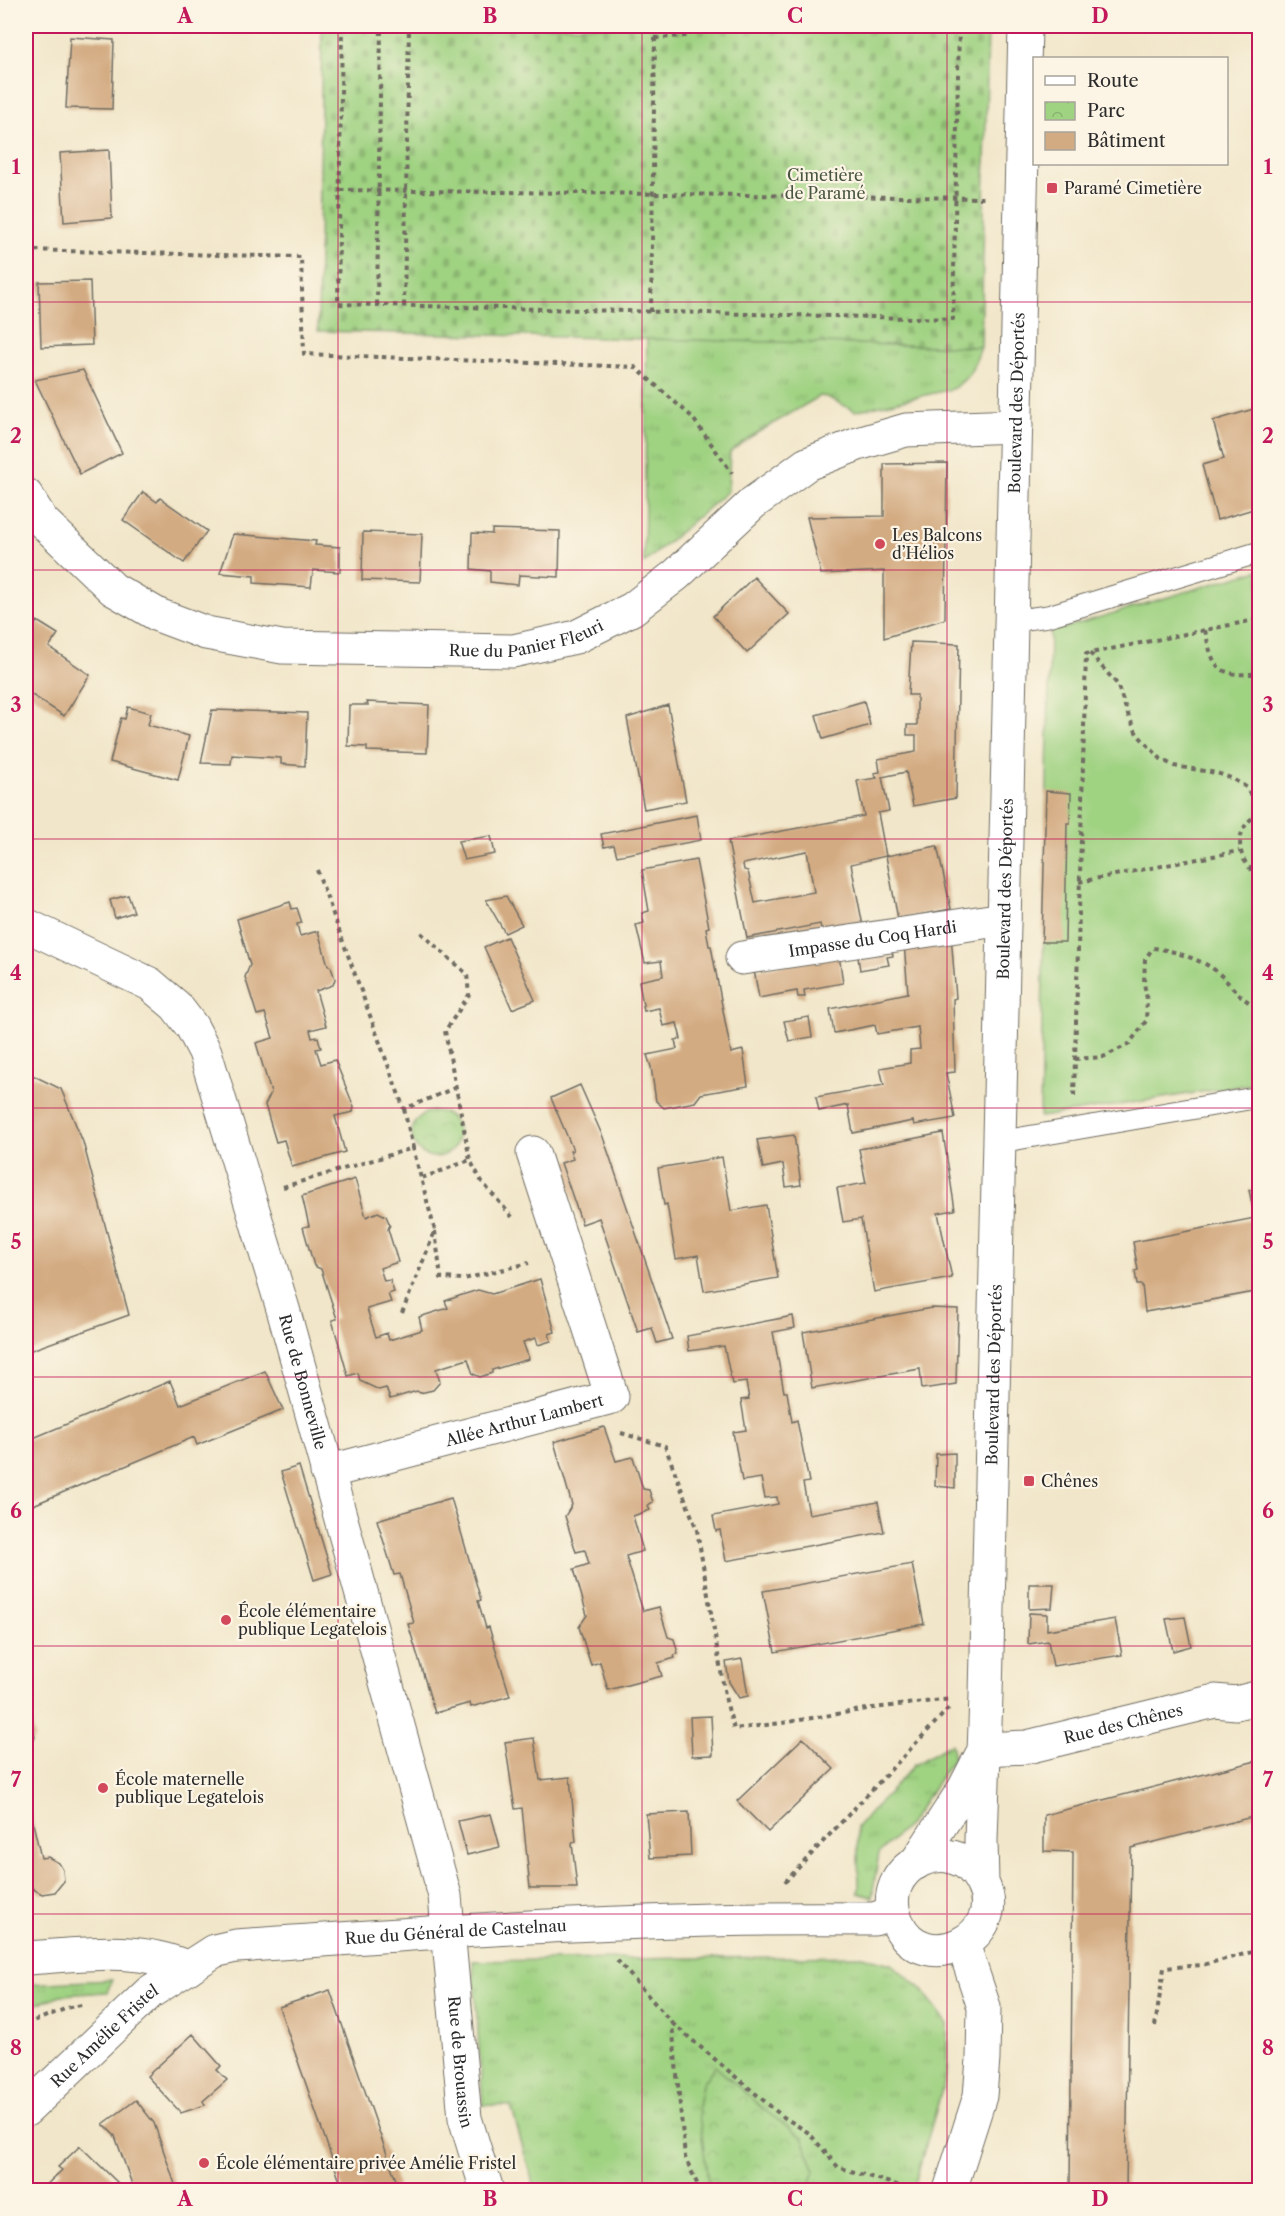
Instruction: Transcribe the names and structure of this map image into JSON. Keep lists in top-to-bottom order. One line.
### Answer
{"streets":{"street":["Boulevard des Déportés","Rue du Panier Fleuri","Impasse du Coq Hardi","Rue de Bonneville","Allée Arthur Lambert","Rue des Chênes","Rue du Général de Castelnau","Rue Amélie Fristel","Rue de Brouassin"]},"crossings":[["Boulevard des Déportés","Rue du Panier Fleuri"],["Boulevard des Déportés","Impasse du Coq Hardi"],["Boulevard des Déportés","Rue des Chênes"],["Boulevard des Déportés","Rue du Général de Castelnau"],["Rue de Bonneville","Allée Arthur Lambert"],["Rue de Bonneville","Rue du Général de Castelnau"],["Rue de Bonneville","Rue de Brouassin"],["Rue du Général de Castelnau","Rue Amélie Fristel"],["Rue du Général de Castelnau","Rue de Brouassin"]],"parks":["Cimetière de Paramé"],"places":{"transit":["Paramé Cimetière","Chênes"],"other":["Les Balcons d’Hélios","École élémentaire publique Legatelois","École maternelle publique Legatelois","École élémentaire privée Amélie Fristel"]},"legend":["Route","Parc","Bâtiment"],"grid":{"columns":["A","B","C","D"],"rows":["1","2","3","4","5","6","7","8"]}}
